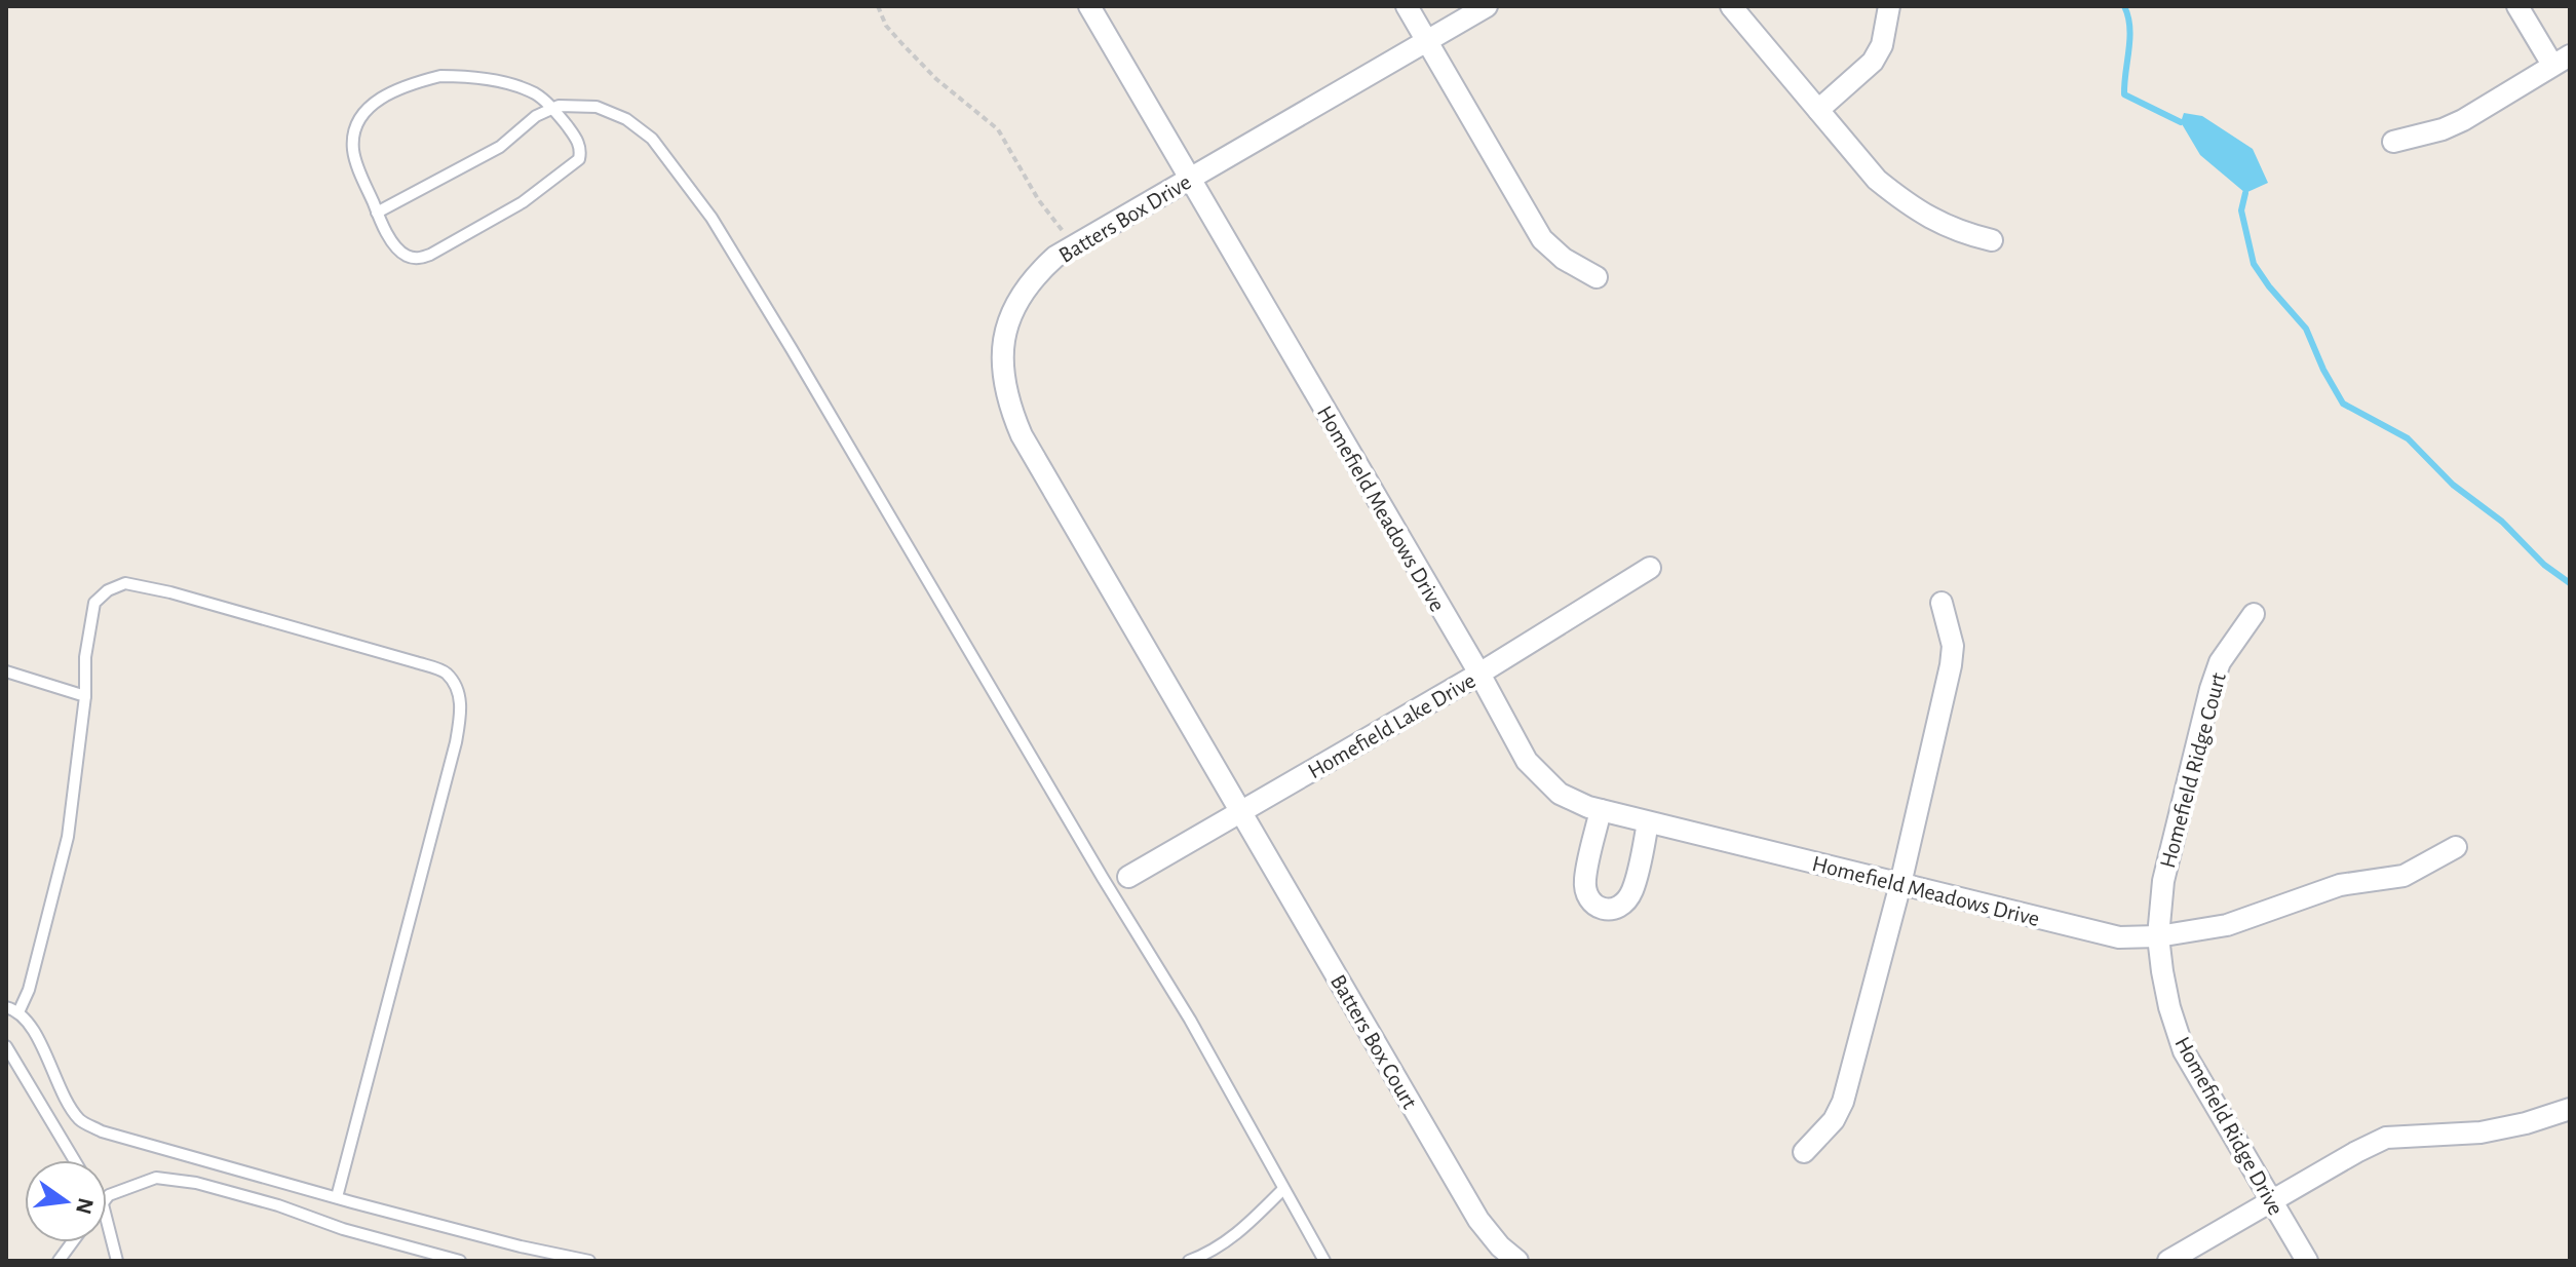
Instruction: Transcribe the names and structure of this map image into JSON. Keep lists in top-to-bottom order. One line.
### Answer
{"streets":{"street":["Batters Box Drive","Homefield Meadows Drive","Homefield Lake Drive","Homefield Ridge Court","Batters Box Court","Homefield Ridge Drive"]},"crossings":[["Batters Box Drive","Homefield Meadows Drive"],["Batters Box Drive","Homefield Lake Drive"],["Batters Box Drive","Batters Box Court"],["Homefield Meadows Drive","Homefield Lake Drive"],["Homefield Meadows Drive","Homefield Ridge Court"],["Homefield Meadows Drive","Homefield Ridge Drive"],["Homefield Lake Drive","Batters Box Court"],["Homefield Ridge Court","Homefield Ridge Drive"]],"north":"right"}
